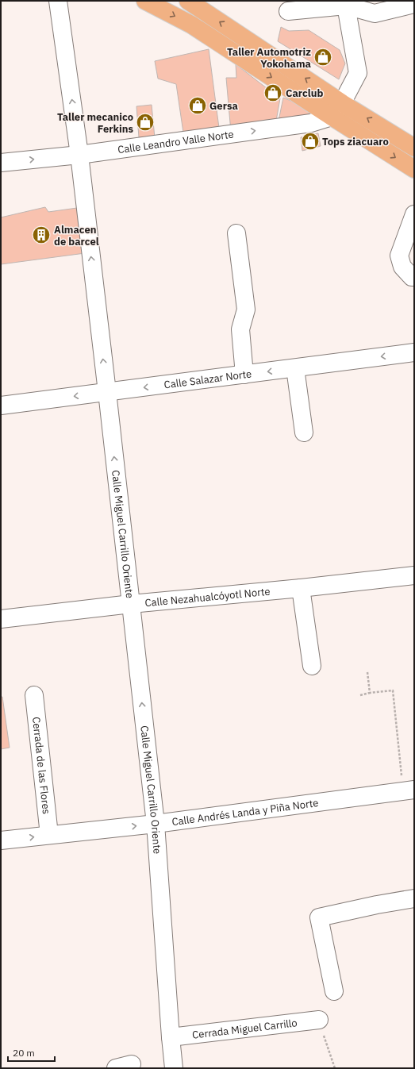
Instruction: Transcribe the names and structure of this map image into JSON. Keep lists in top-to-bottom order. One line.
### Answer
{"streets":{"street":["Calle Leandro Valle Norte","Calle Salazar Norte","Calle Miguel Carrillo Oriente","Calle Nezahualcóyotl Norte","Cerrada de las Flores","Calle Andrés Landa y Piña Norte","Cerrada Miguel Carrillo"]},"crossings":[["Calle Leandro Valle Norte","Calle Miguel Carrillo Oriente"],["Calle Salazar Norte","Calle Miguel Carrillo Oriente"],["Calle Miguel Carrillo Oriente","Calle Nezahualcóyotl Norte"],["Calle Miguel Carrillo Oriente","Calle Andrés Landa y Piña Norte"],["Calle Miguel Carrillo Oriente","Cerrada Miguel Carrillo"],["Cerrada de las Flores","Calle Andrés Landa y Piña Norte"]],"one_way":["Calle Leandro Valle Norte","Calle Salazar Norte","Calle Miguel Carrillo Oriente","Calle Andrés Landa y Piña Norte"],"places":{"shop":["Taller Automotriz Yokohama","Carclub","Gersa","Taller mecanico Ferkins","Tops ziacuaro"],"building":["Almacen de barcel"]},"scale_bar":"20 m"}
